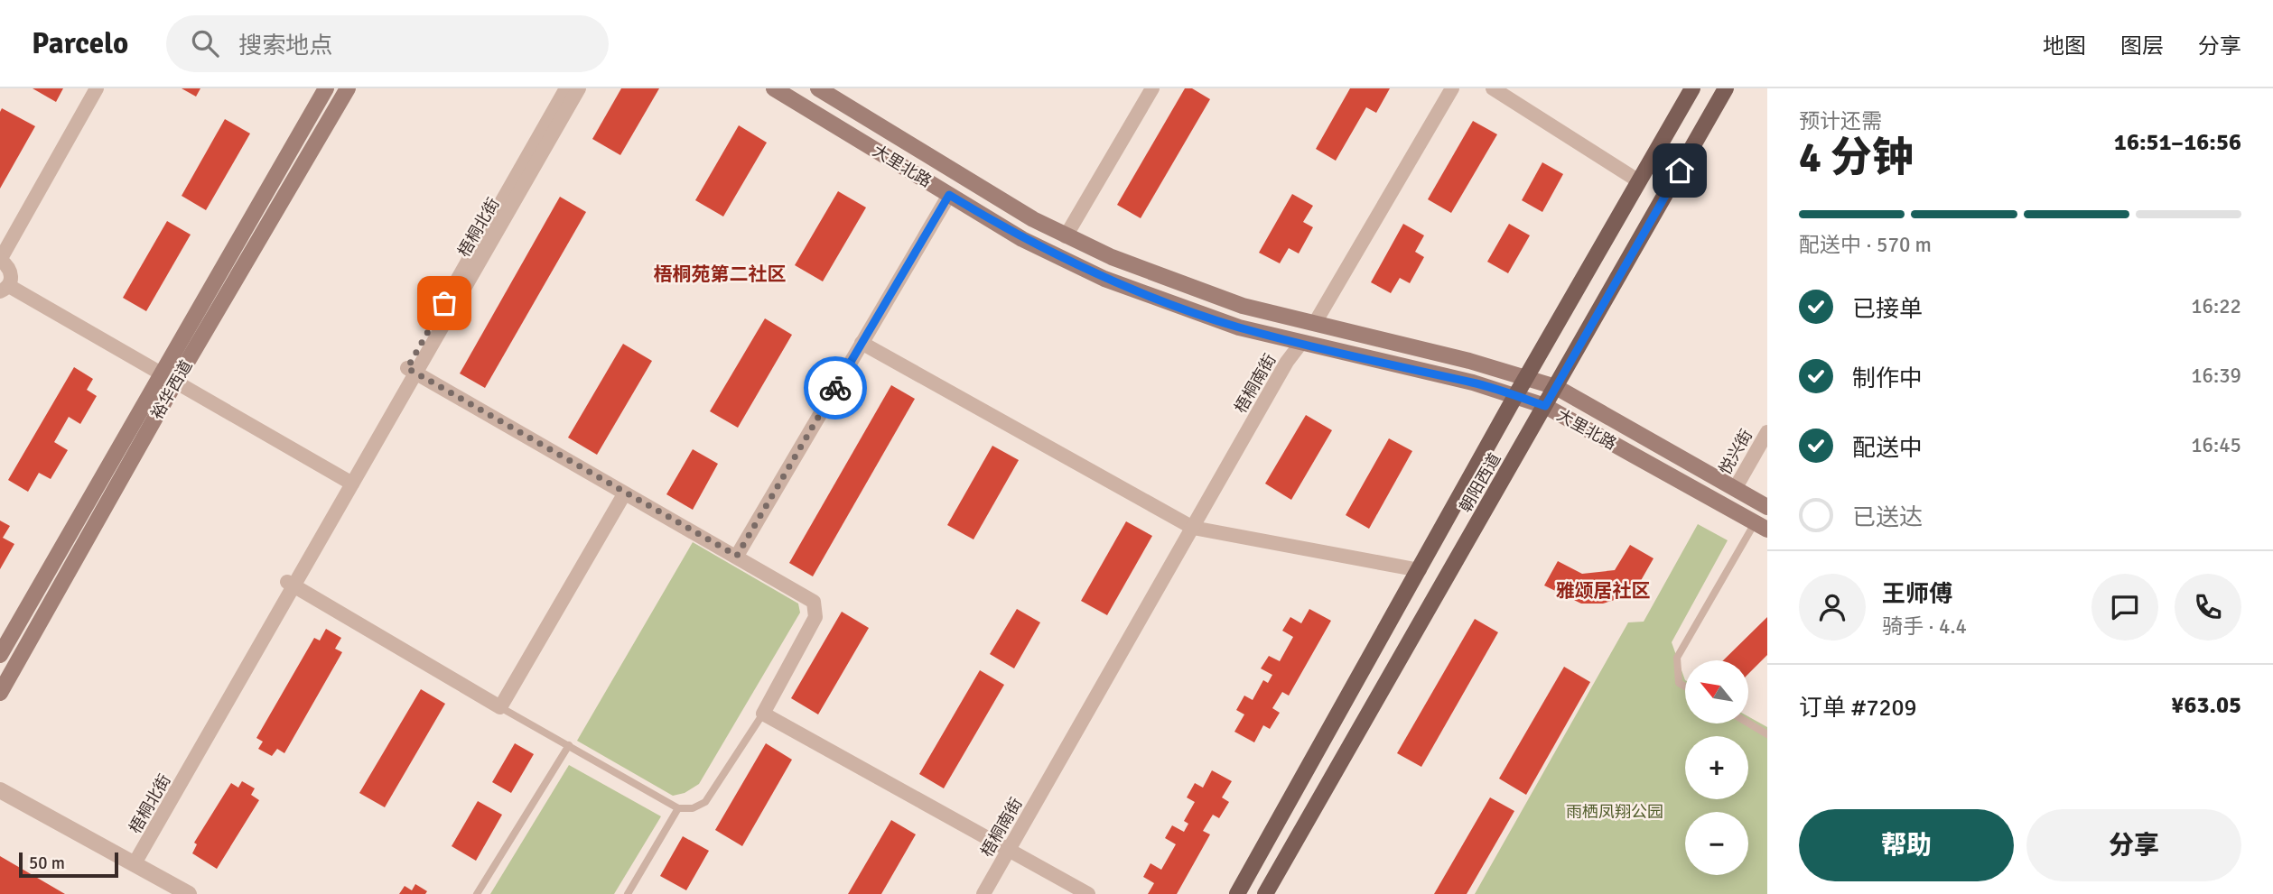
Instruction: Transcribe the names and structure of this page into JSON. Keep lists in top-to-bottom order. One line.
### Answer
{"streets":{"main road":["大里北路","裕华西道","朝阳西道"],"street":["梧桐北街","梧桐南街","悦兴街"]},"crossings":[["大里北路","梧桐南街"],["大里北路","悦兴街"],["大里北路","朝阳西道"]],"districts":["梧桐苑第二社区","雅颂居社区"],"parks":["雨栖凤翔公园"],"scale_bar":"50 m","north":"top left","page":{"header":"Parcelo","search":"搜索地点","nav":["地图","图层","分享"],"heading":["4 分钟","预计还需","16:51–16:56"],"panel":["王师傅","骑手 · 4.4","订单 #7209","¥63.05"],"bar":"配送中 · 570 m","list":[["已接单","16:22"],["制作中","16:39"],["配送中","16:45"],"已送达"],"map_buttons":["+","−"],"buttons":["帮助","分享"],"scale":"50 m"}}
